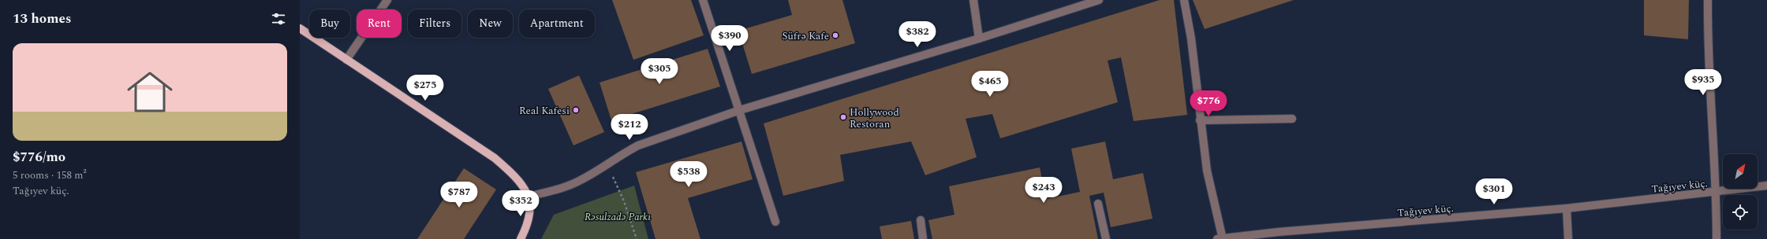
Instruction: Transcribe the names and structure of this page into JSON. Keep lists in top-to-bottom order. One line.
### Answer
{"streets":{"street":["Tağıyev küç."]},"parks":["Rəsulzadə Parkı"],"places":["Süfrə Kafe","Real Kafesi","Hollywood Restoran"],"north":"top right","page":{"heading":"13 homes","chip":["Buy","Rent","Filters","New","Apartment"],"price":["$382","$390","$305","$935","$465","$275","$776","$212","$538","$243","$301","$787","$352"],"list":[{"name":"$776/mo","note":"5 rooms · 158 m² · Tağıyev küç."}]}}
